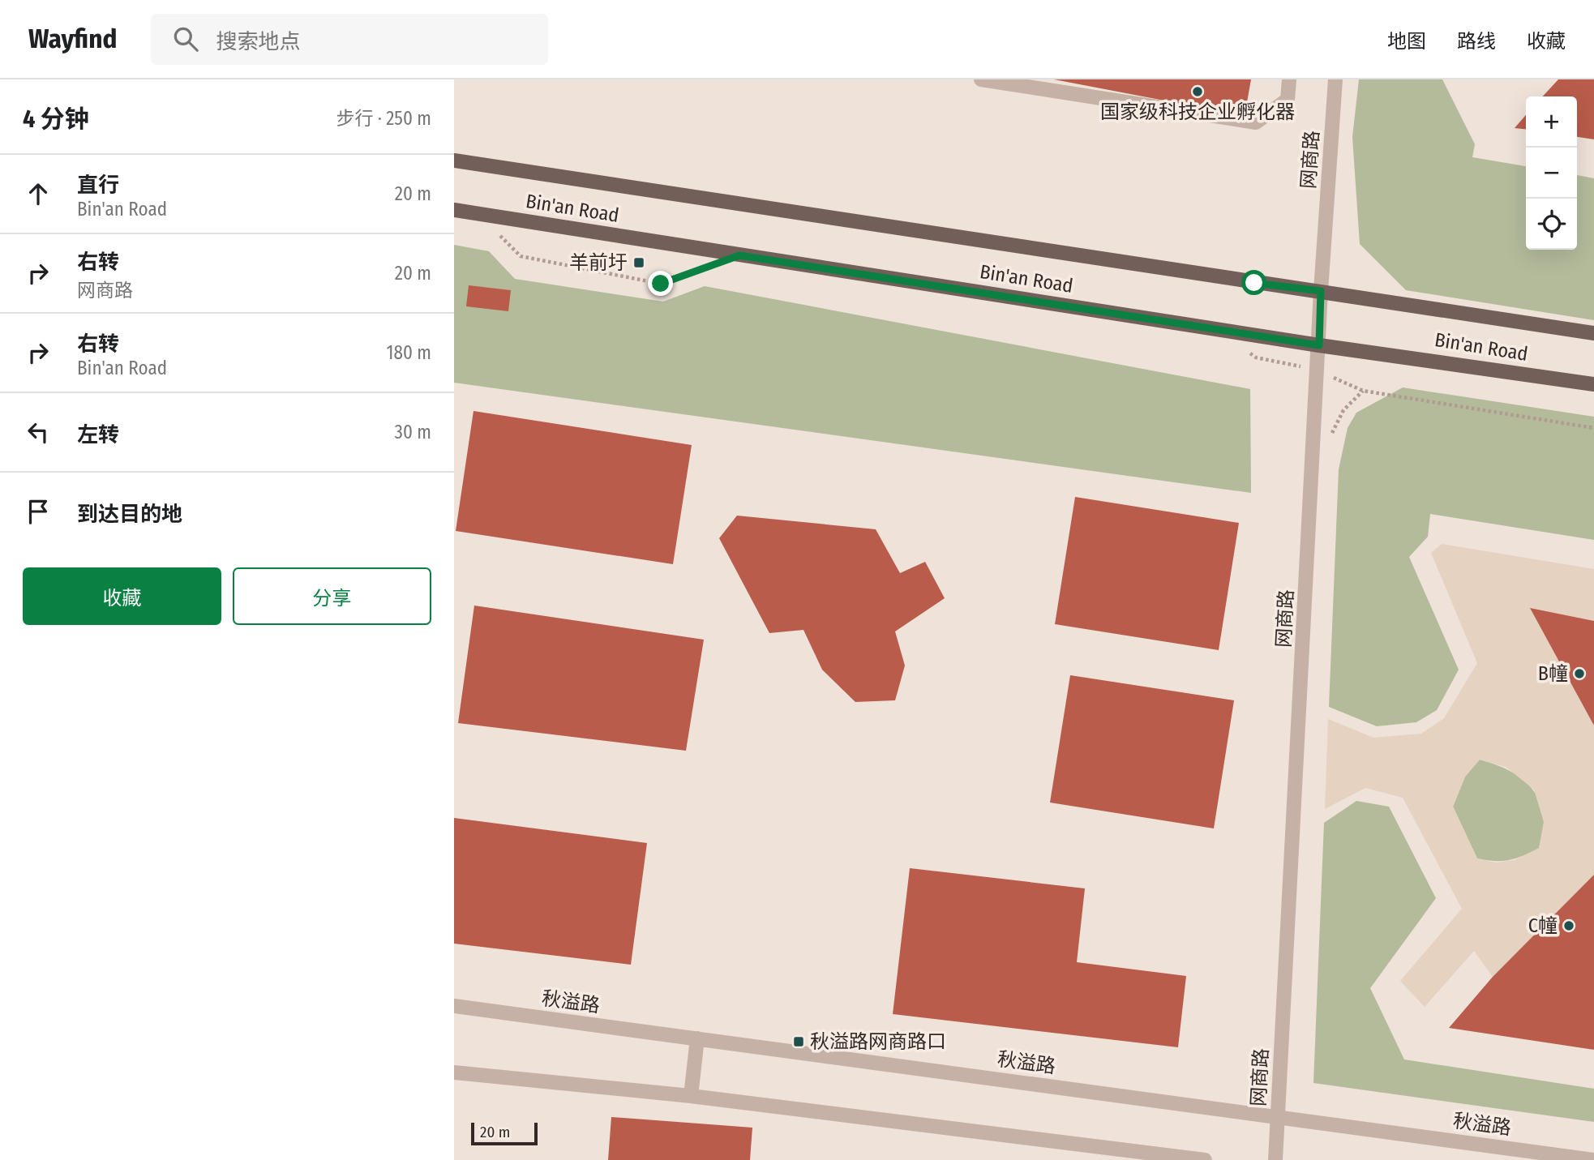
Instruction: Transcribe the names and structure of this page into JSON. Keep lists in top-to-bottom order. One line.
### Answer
{"streets":{"main road":["Bin'an Road"],"street":["网商路","秋溢路"]},"crossings":[["网商路","Bin'an Road"],["网商路","秋溢路"]],"places":{"other":["国家级科技企业孵化器","B幢","C幢"],"transit":["羊前圩","秋溢路网商路口"]},"scale_bar":"20 m","page":{"header":"Wayfind","search":"搜索地点","nav":["地图","路线","收藏"],"heading":["4 分钟","步行 · 250 m"],"map_buttons":["+","−"],"list":[["直行","Bin'an Road","20 m"],["右转","网商路","20 m"],["右转","Bin'an Road","180 m"],["左转","30 m"],"到达目的地"],"buttons":["收藏","分享"],"scale":"20 m"}}
